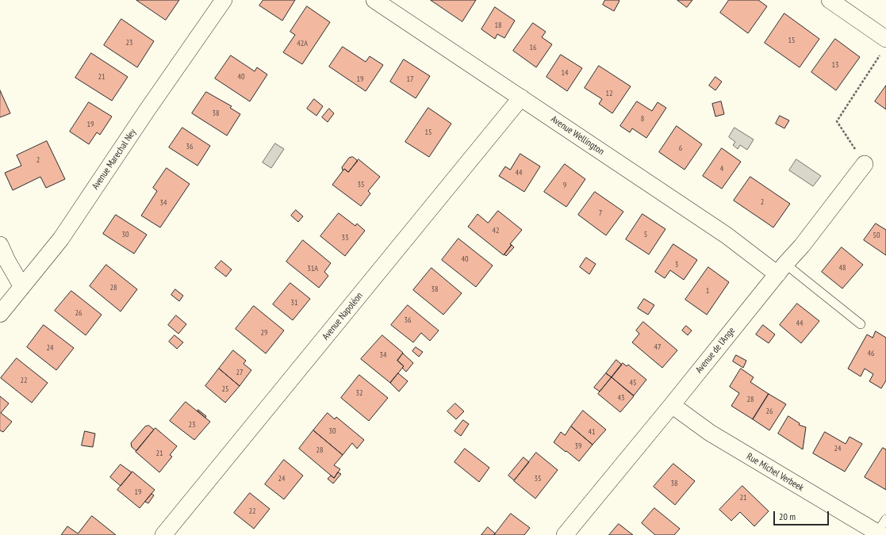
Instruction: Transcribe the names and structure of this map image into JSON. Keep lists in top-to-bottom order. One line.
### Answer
{"streets":{"street":["Avenue Wellington","Avenue Marechal Ney","Avenue Napoléon","Avenue de l'Ange","Rue Michel Verbeek"]},"crossings":[["Avenue Wellington","Avenue Napoléon"],["Avenue Wellington","Avenue de l'Ange"],["Avenue de l'Ange","Rue Michel Verbeek"]],"house_numbers":["18","15","23","42A","16","13","14","21","40","19","17","12","38","8","19","15","36","6","2","4","44","35","9","2","34","7","42","30","5","50","33","40","3","48","31A","28","38","1","31","26","36","44","29","47","24","46","34","27","22","45","25","32","43","28","26","23","30","41","39","24","28","21","24","35","38","19","21","22"],"scale_bar":"20 m"}
